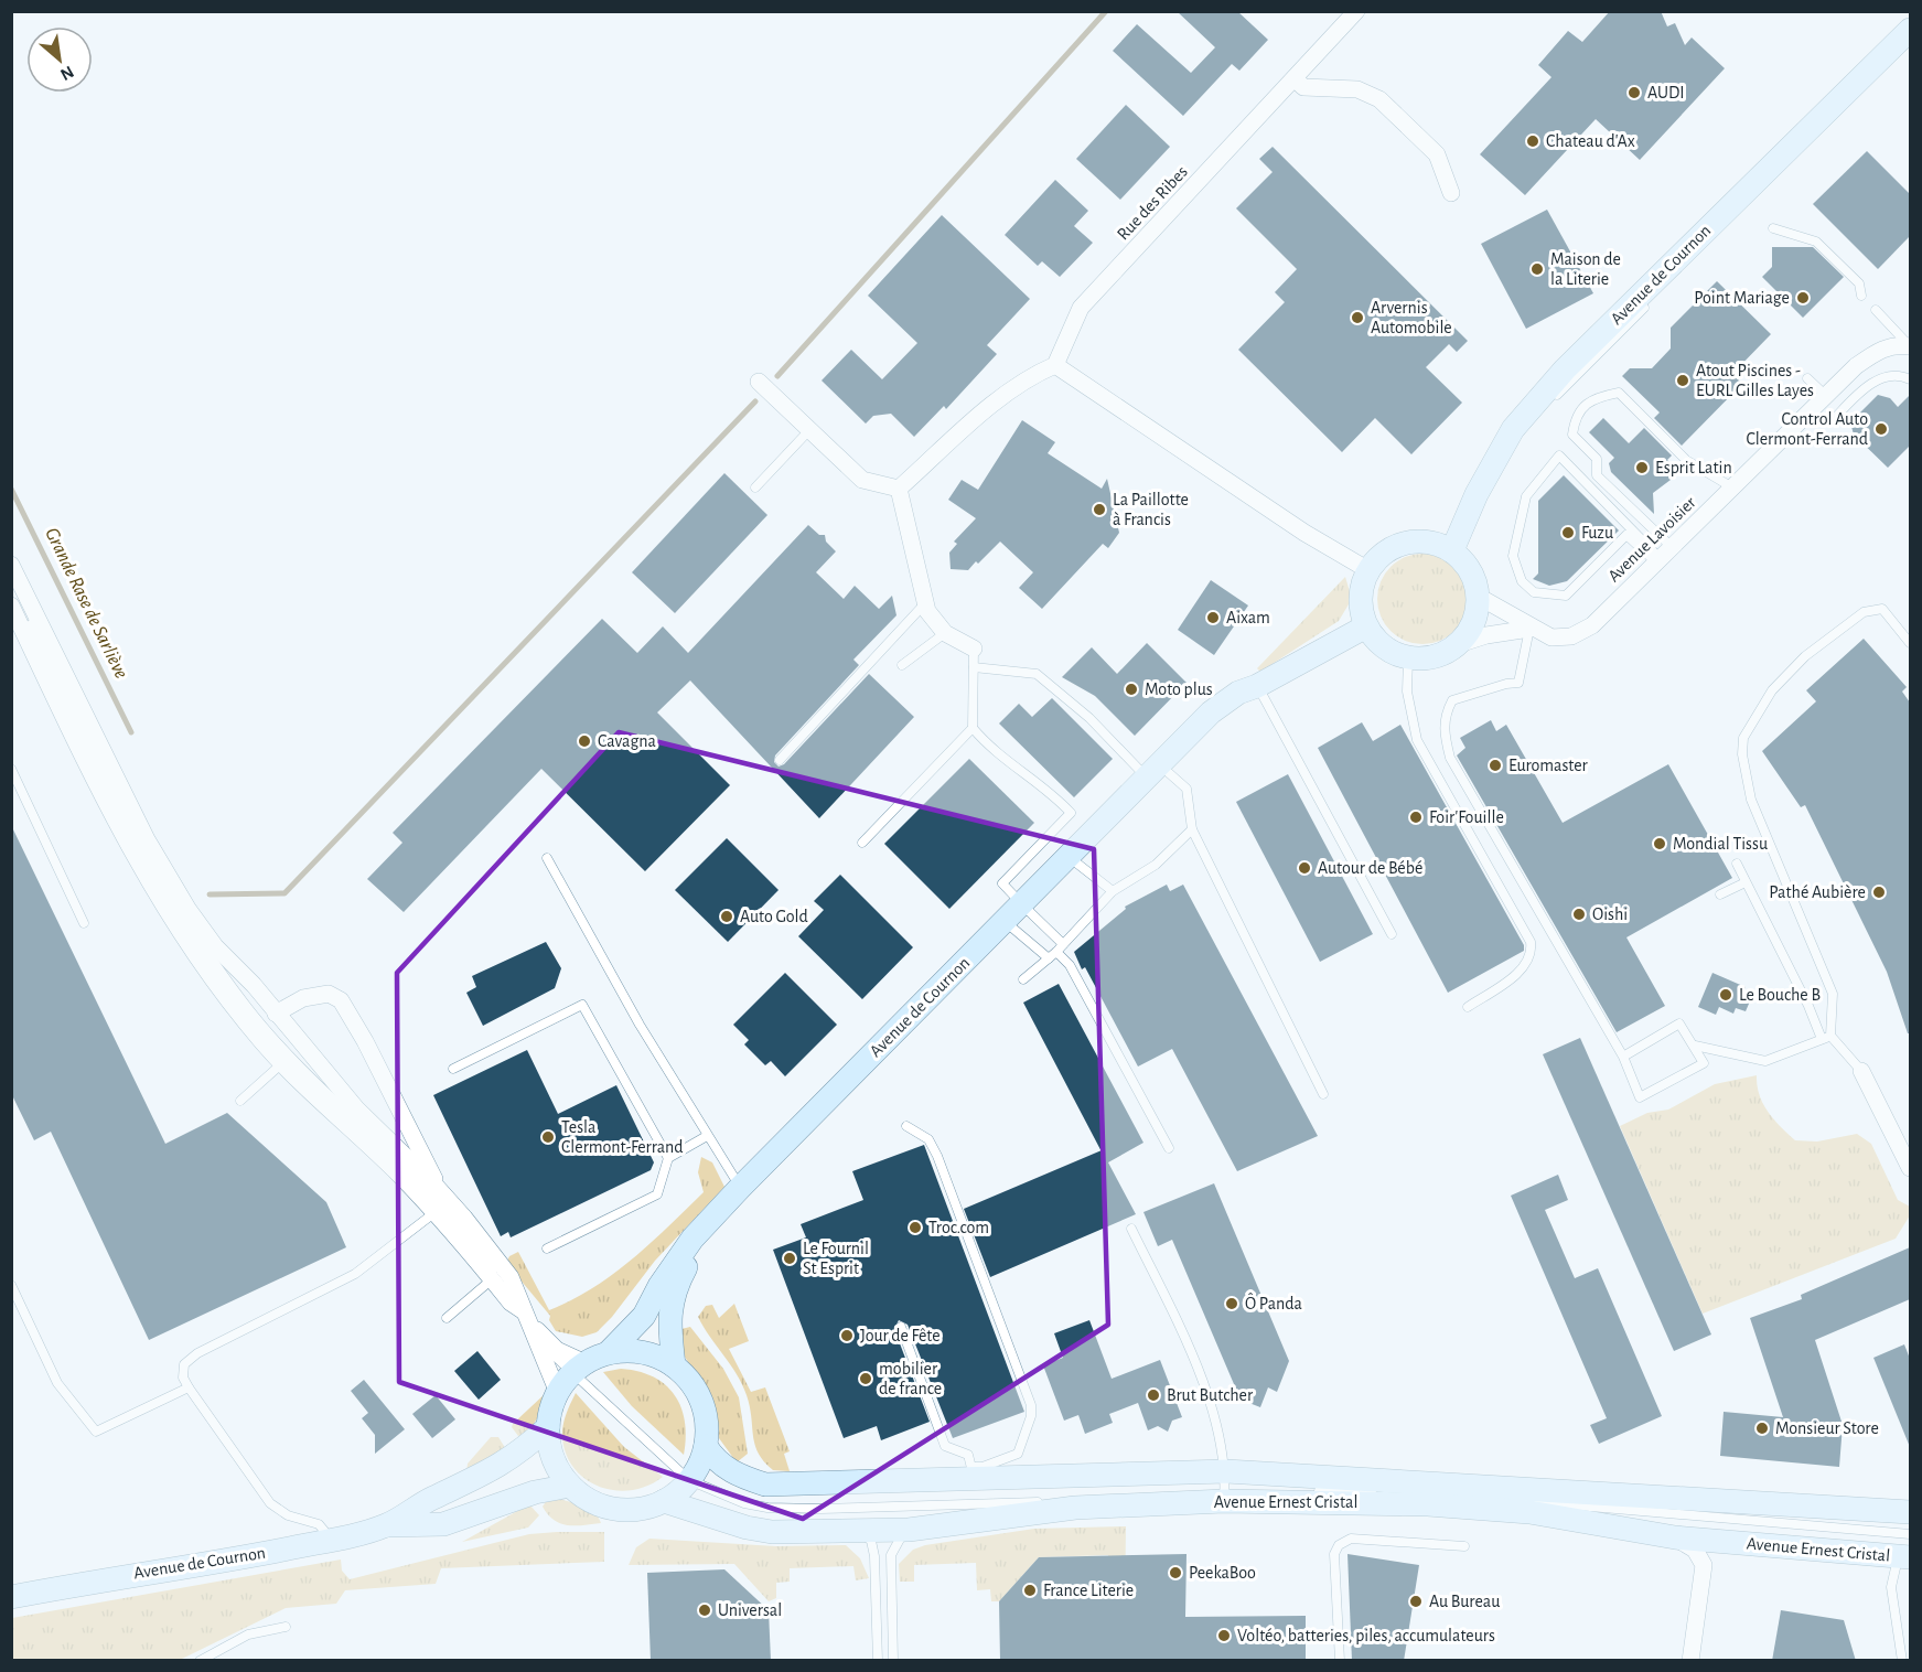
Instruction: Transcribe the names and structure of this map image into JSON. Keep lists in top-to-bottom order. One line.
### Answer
{"streets":{"main road":["Avenue de Cournon","Avenue Ernest Cristal"],"street":["Rue des Ribes","Avenue Lavoisier"]},"crossings":[["Avenue de Cournon","Avenue Lavoisier"]],"water":["Grande Rase de Sarliève"],"places":["AUDI","Chateau d'Ax","Maison de la Literie","Point Mariage","Arvernis Automobile","Atout Piscines - EURL Gilles Layes","Control Auto Clermont-Ferrand","Esprit Latin","La Paillotte à Francis","Fuzu","Aixam","Moto plus","Cavagna","Euromaster","Foir'Fouille","Mondial Tissu","Autour de Bébé","Pathé Aubière","Oishi","Auto Gold","Le Bouche B","Tesla Clermont-Ferrand","Troc.com","Le Fournil St Esprit","Ô Panda","Jour de Fête","mobilier de france","Brut Butcher","Monsieur Store","PeekaBoo","France Literie","Au Bureau","Universal","Voltéo, batteries, piles, accumulateurs"],"north":"bottom right"}
